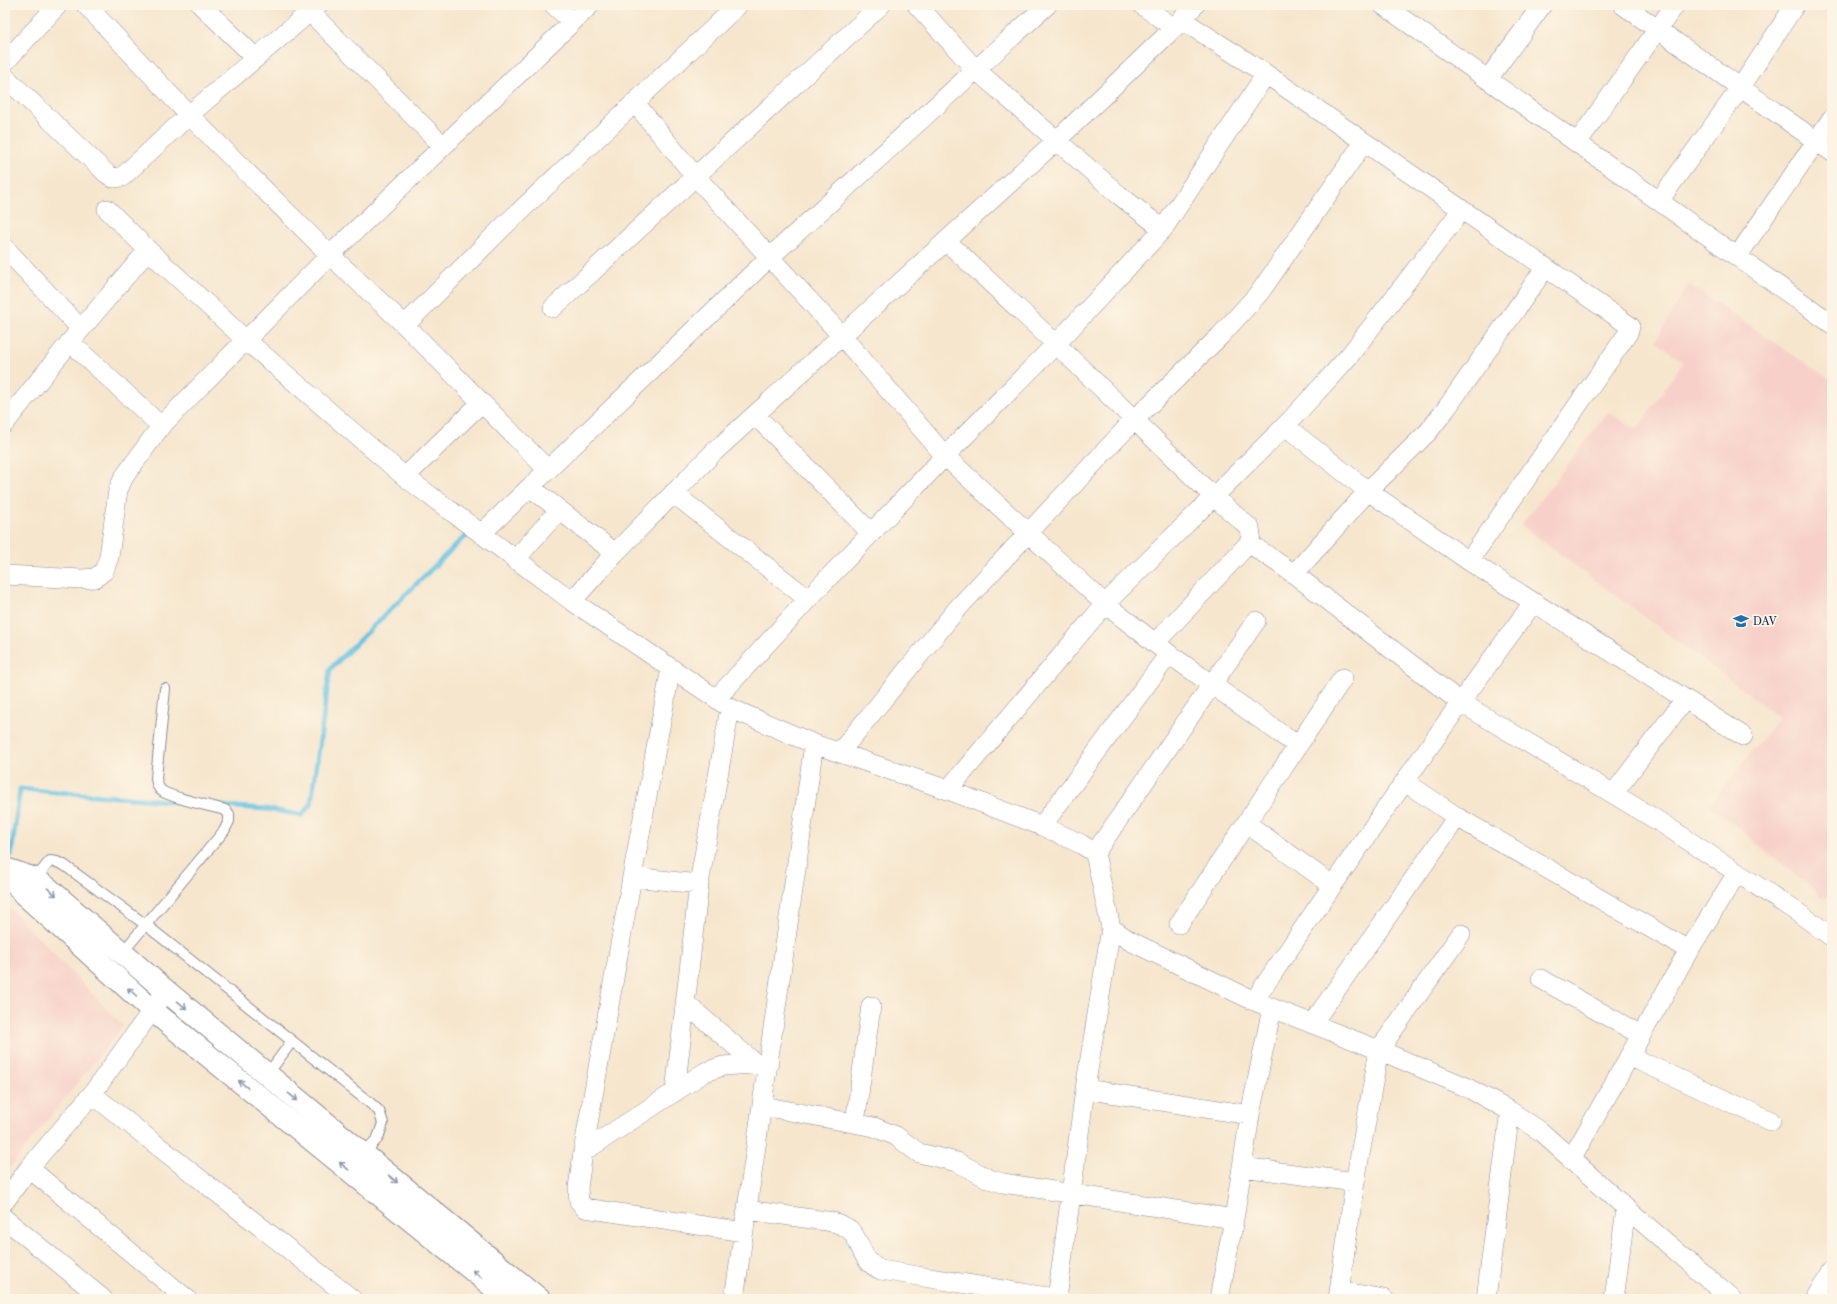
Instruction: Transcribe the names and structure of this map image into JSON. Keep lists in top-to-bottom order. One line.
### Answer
{"places":{"school or university":["DAV"]}}
